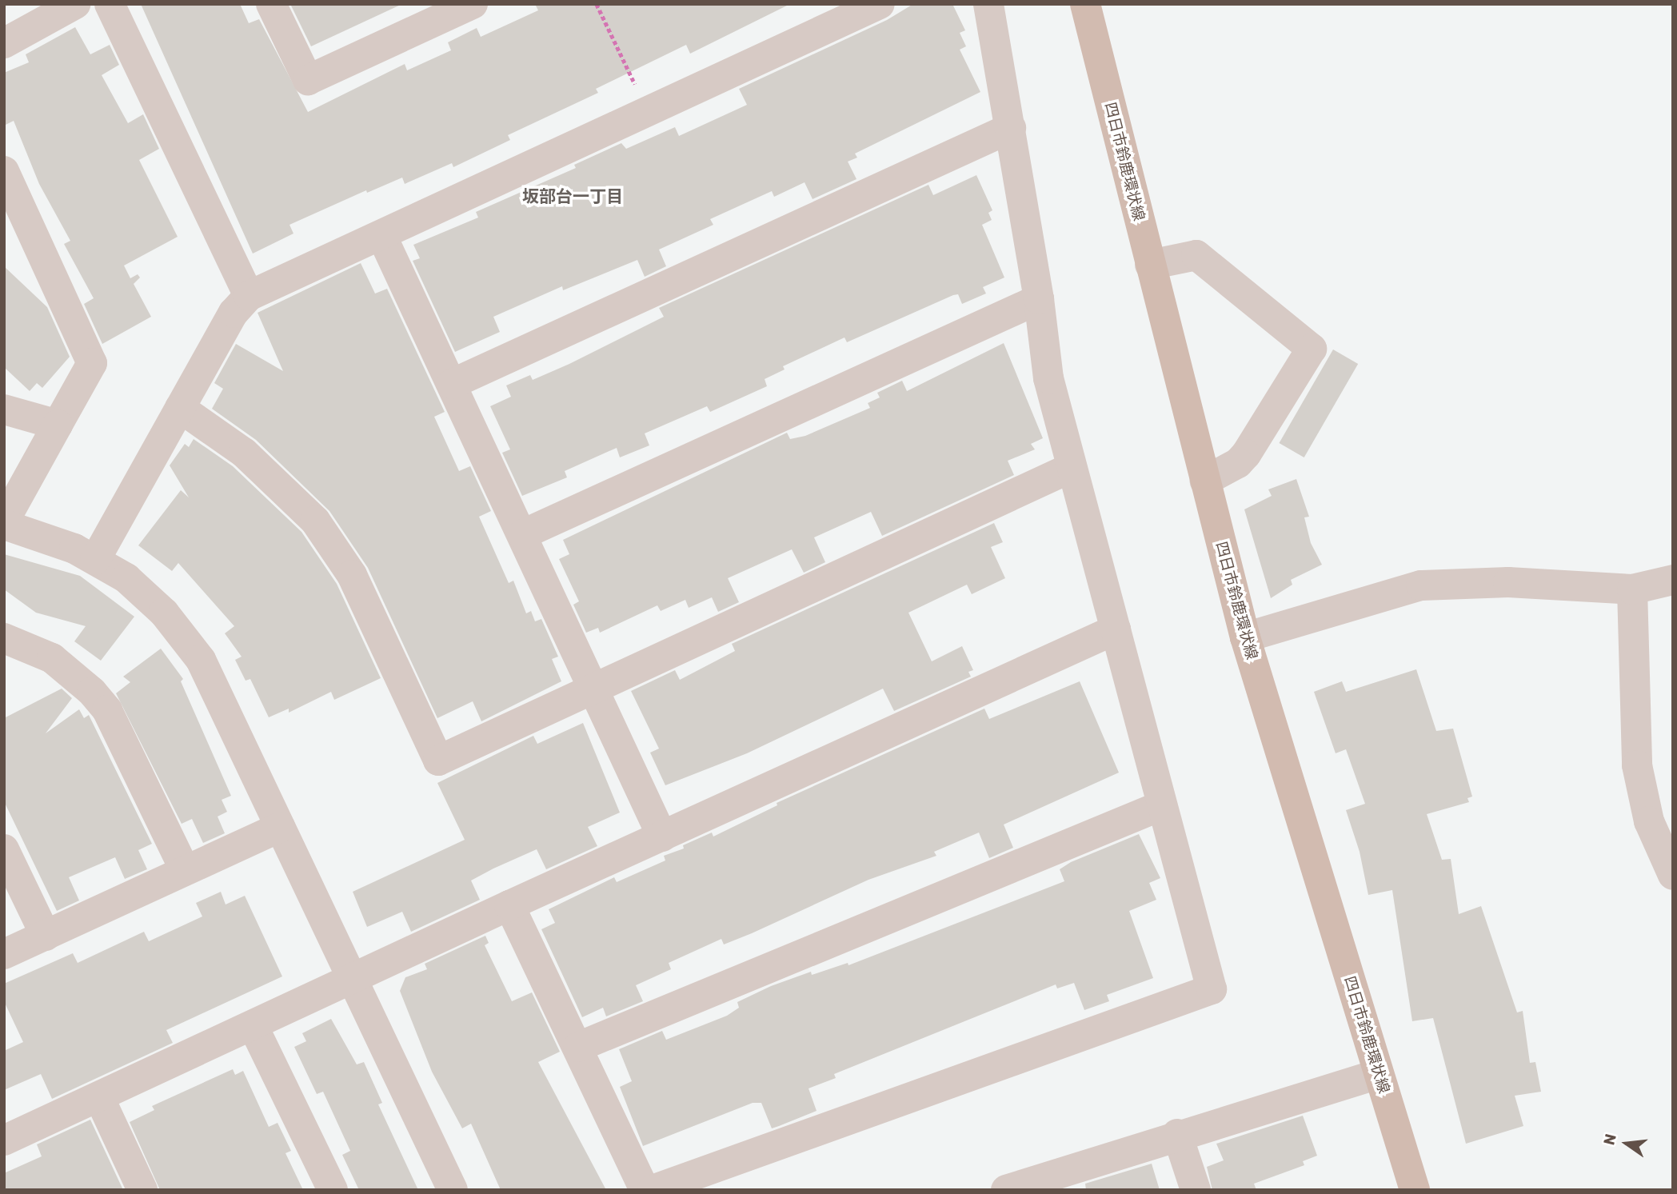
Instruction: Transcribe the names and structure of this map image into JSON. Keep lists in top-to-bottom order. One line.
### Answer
{"streets":{"main road":["四日市鈴鹿環状線"]},"districts":["坂部台一丁目"],"north":"left"}
